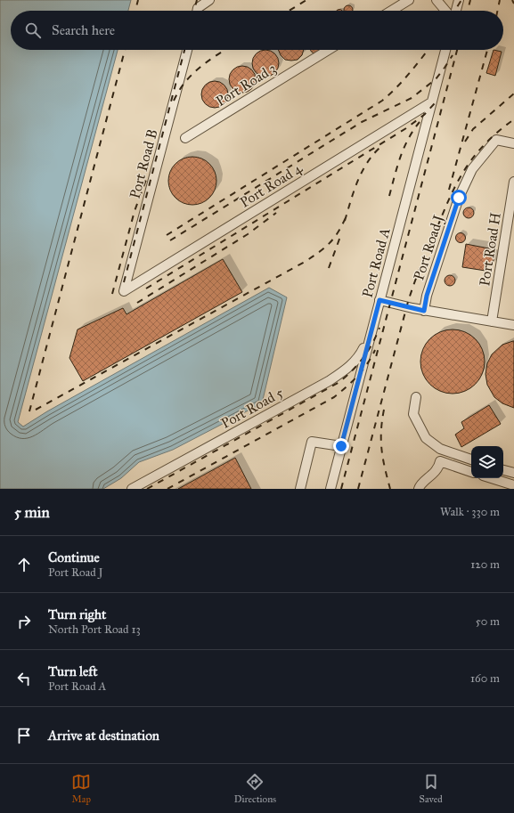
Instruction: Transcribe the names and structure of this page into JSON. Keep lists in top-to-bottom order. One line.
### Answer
{"streets":{"lane":["Port Road 3","Port Road B","Port Road 4","Port Road J","Port Road H","Port Road A","Port Road 5"]},"crossings":[["Port Road B","Port Road 4"],["Port Road 4","Port Road A"],["Port Road A","Port Road 5"]],"page":{"search":"Search here","heading":["5 min","Walk · 330 m"],"list":[["Continue","Port Road J","120 m"],["Turn right","North Port Road 13","50 m"],["Turn left","Port Road A","160 m"],"Arrive at destination"],"nav":["Map","Directions","Saved"]}}
